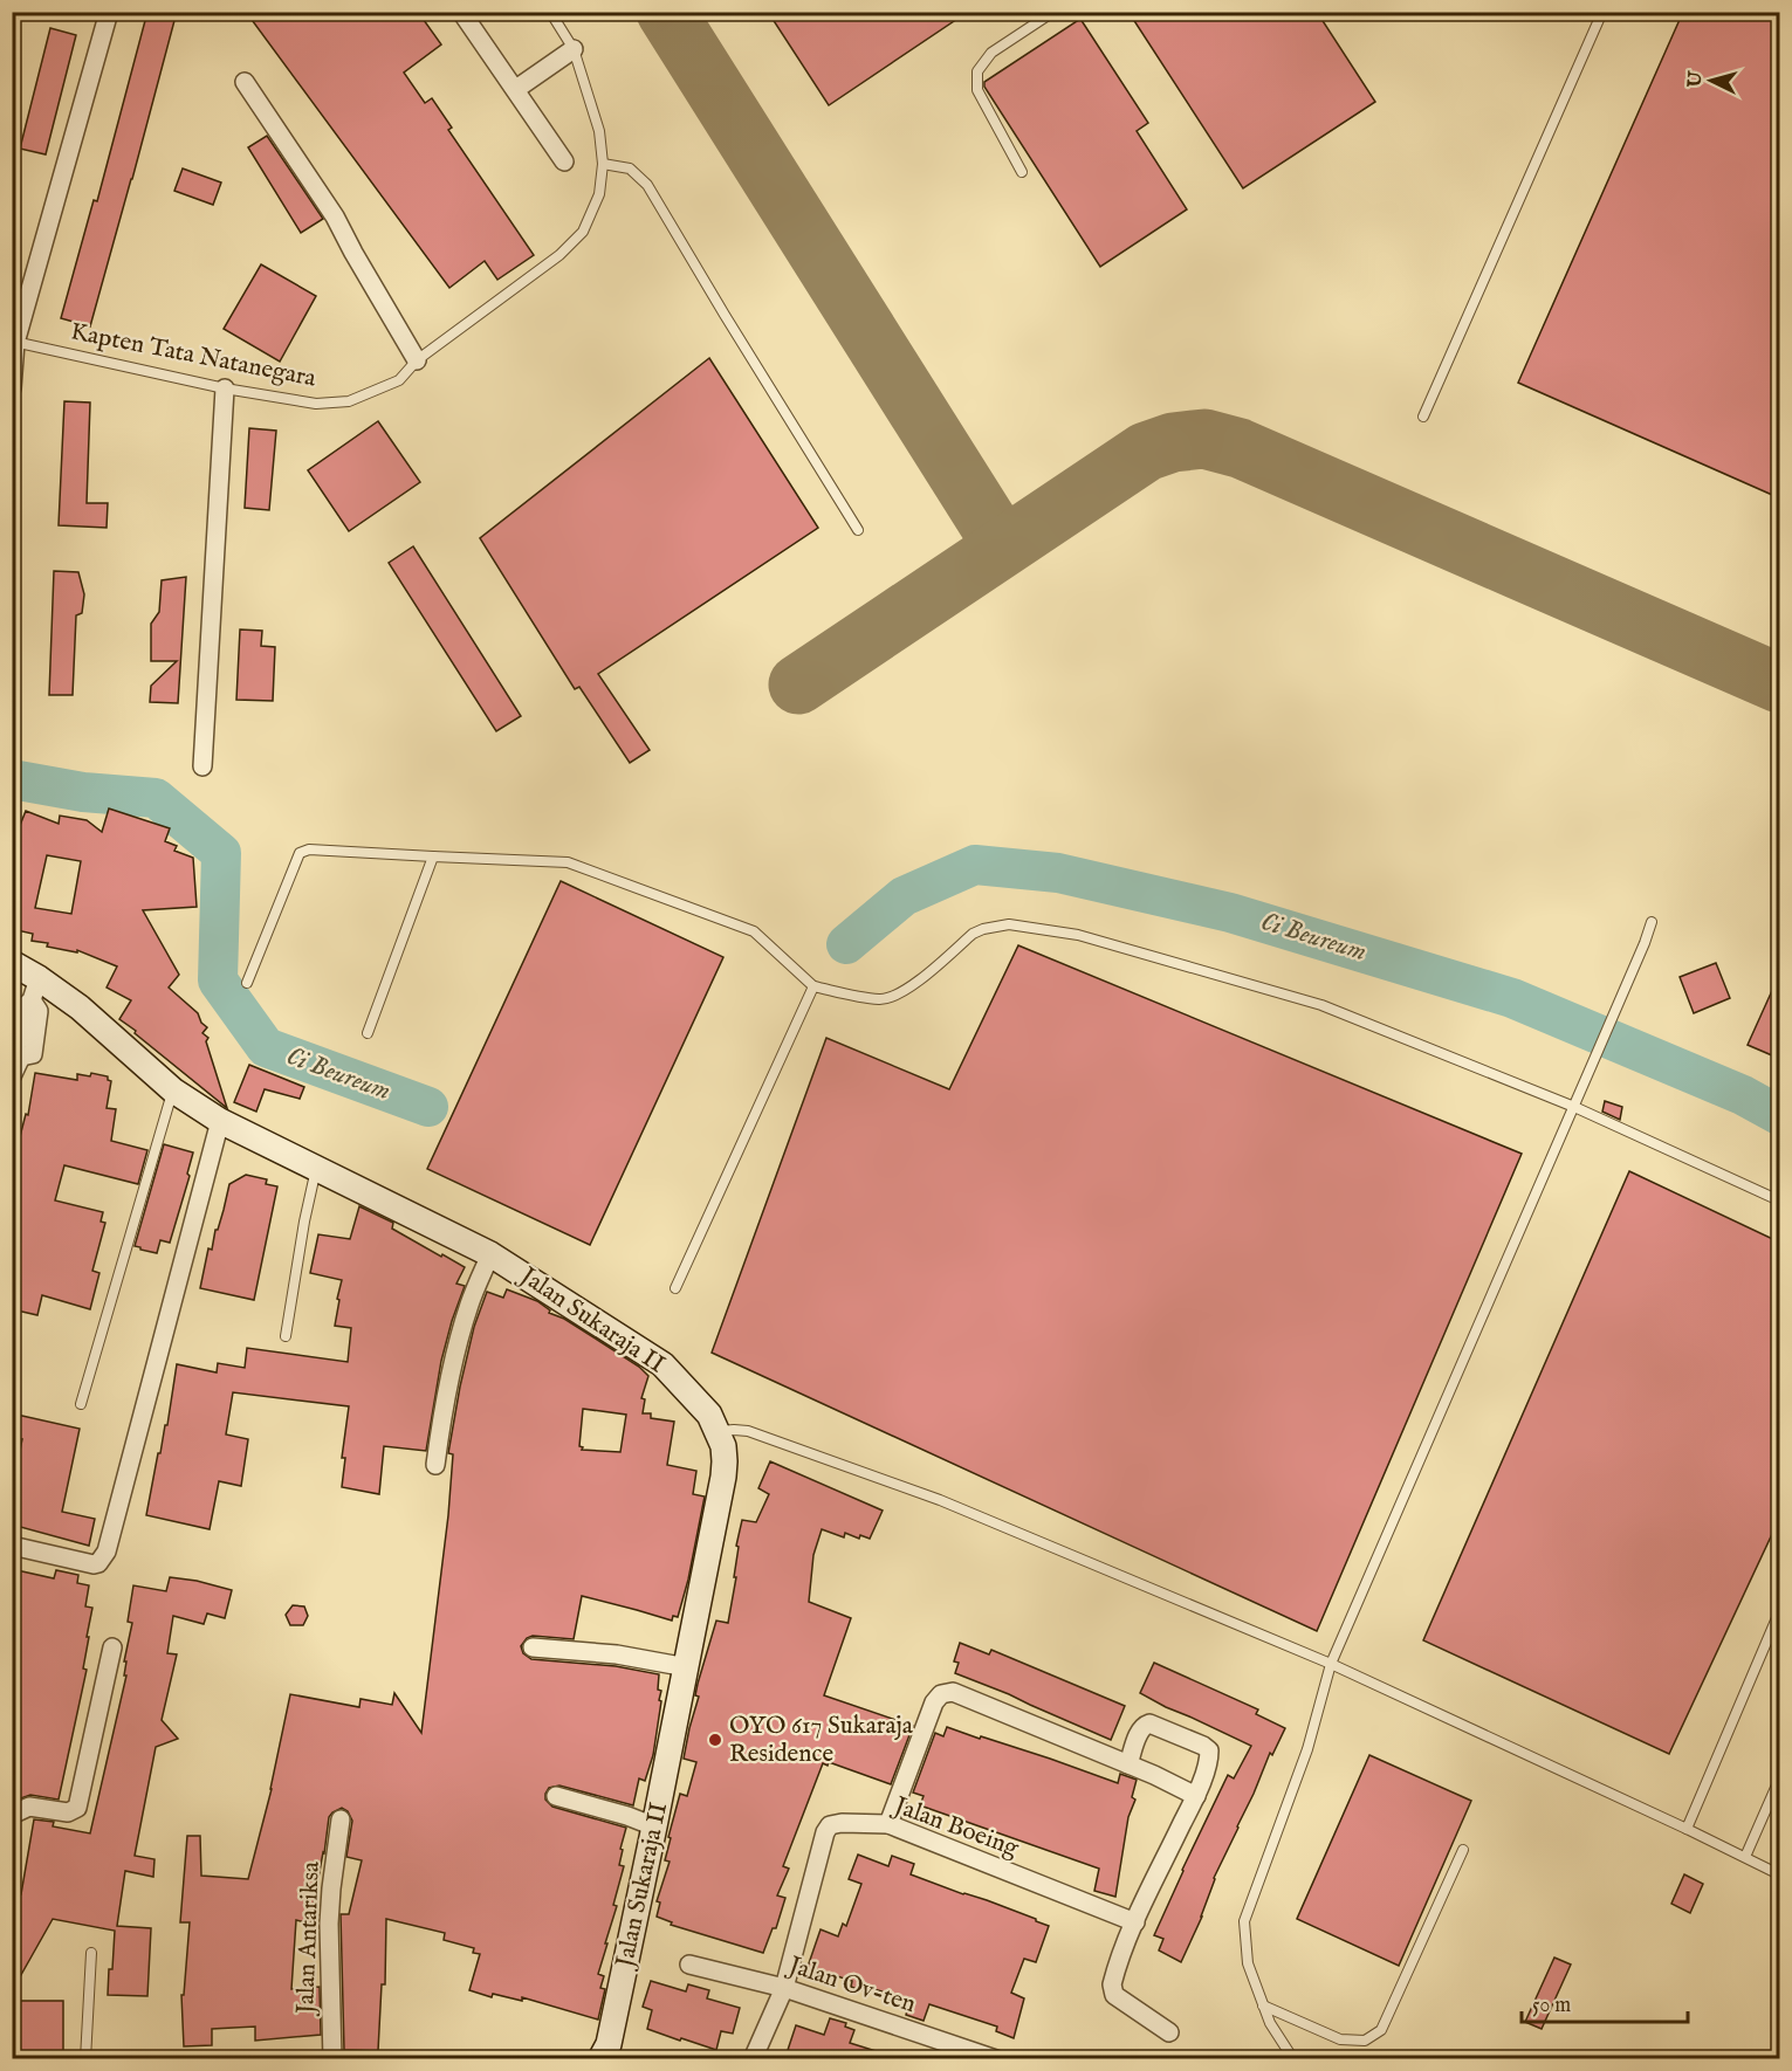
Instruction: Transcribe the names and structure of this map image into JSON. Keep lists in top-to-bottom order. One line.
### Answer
{"streets":{"main road":["Jalan Sukaraja II"],"street":["Jalan Boeing","Jalan Antariksa","Jalan Ov-ten"],"lane":["Kapten Tata Natanegara"]},"crossings":[["Jalan Boeing","Jalan Ov-ten"]],"water":["Ci Beureum"],"places":["OYO 617 Sukaraja Residence"],"scale_bar":"50 m","north":"left"}
